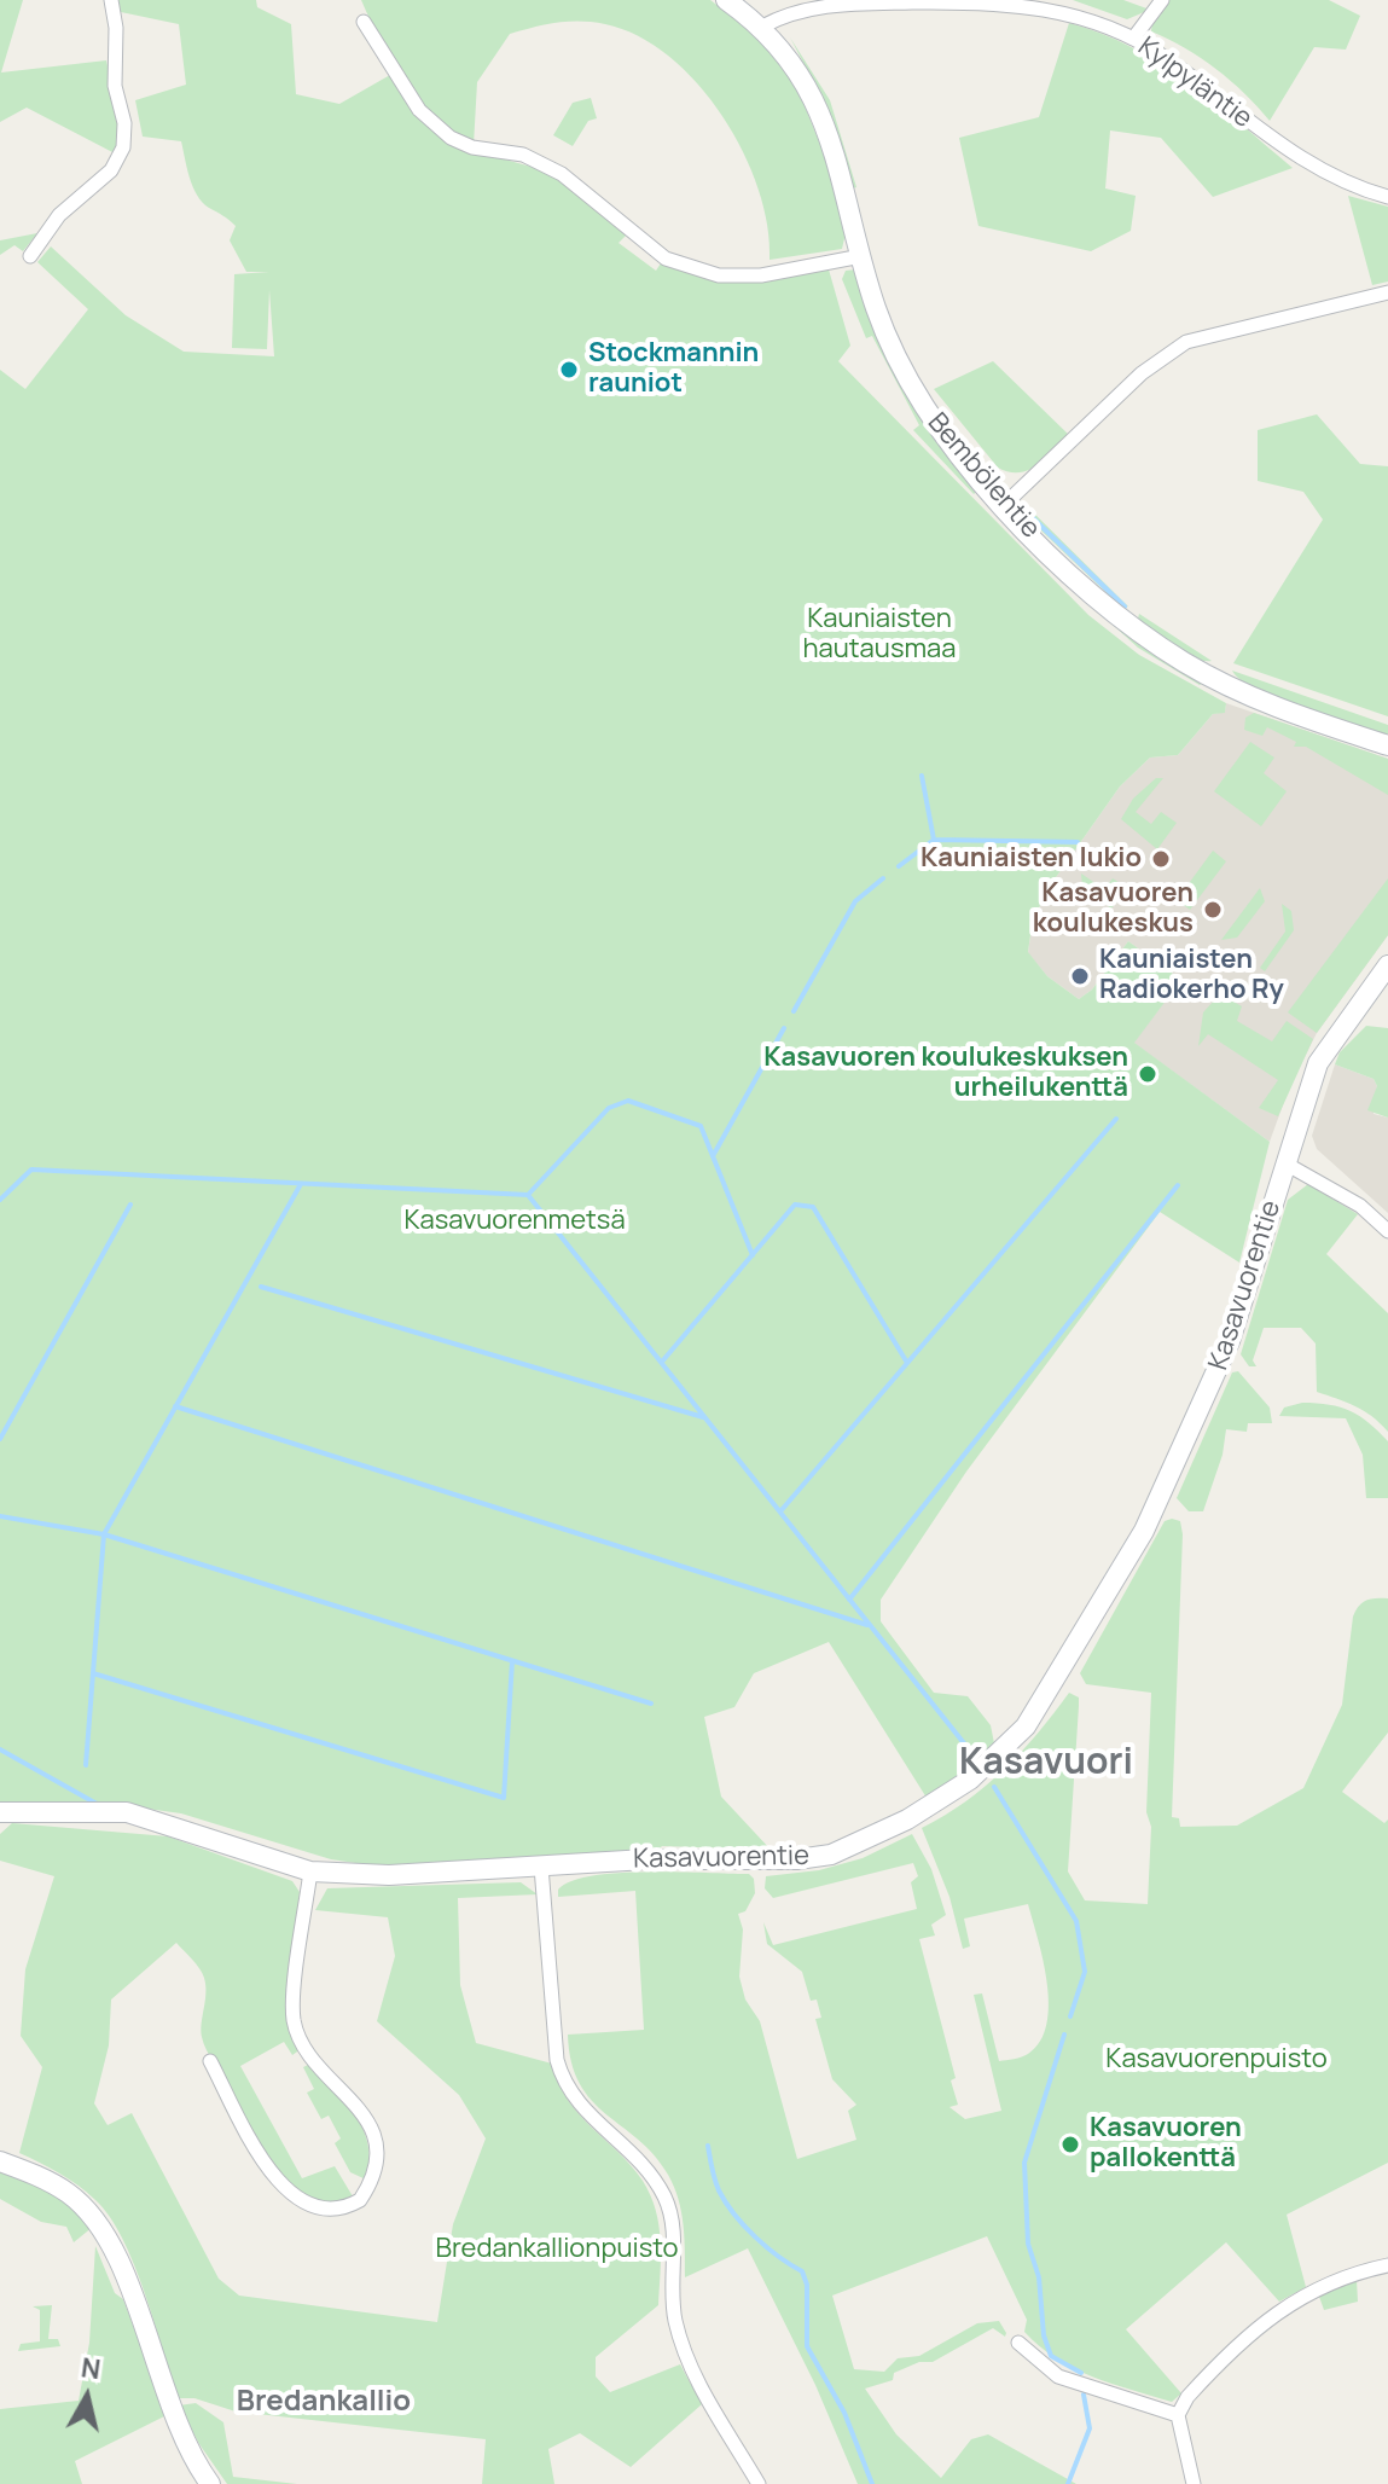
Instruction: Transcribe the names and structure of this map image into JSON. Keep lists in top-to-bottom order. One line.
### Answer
{"streets":{"street":["Kylpyläntie","Bembölentie","Kasavuorentie"]},"crossings":[["Kylpyläntie","Bembölentie"]],"districts":["Kasavuori","Bredankallio"],"parks":["Kauniaisten hautausmaa","Kasavuorenmetsä","Kasavuorenpuisto","Bredankallionpuisto"],"places":["Stockmannin rauniot","Kauniaisten lukio","Kasavuoren koulukeskus","Kauniaisten Radiokerho Ry","Kasavuoren koulukeskuksen urheilukenttä","Kasavuoren pallokenttä"],"north":"top"}
